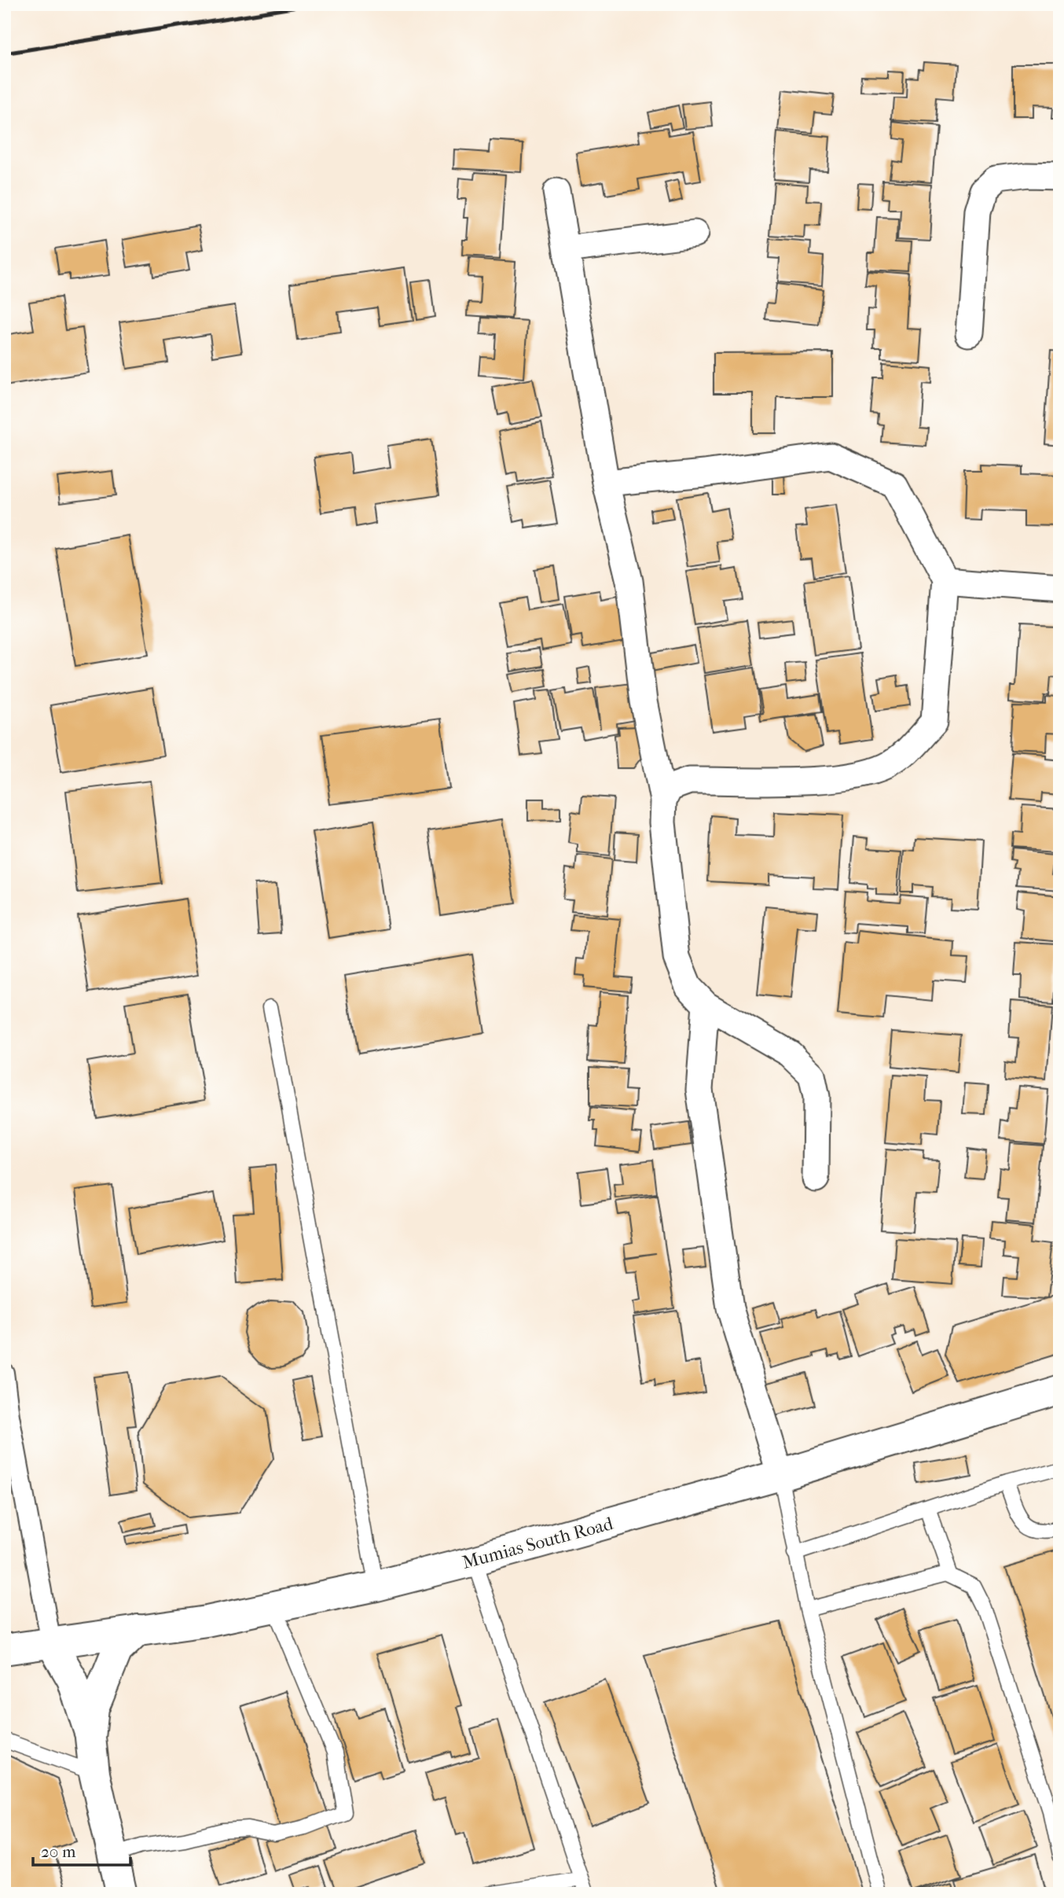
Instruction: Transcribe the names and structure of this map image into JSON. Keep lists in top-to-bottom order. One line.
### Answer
{"streets":{"main road":["Mumias South Road"]},"scale_bar":"20 m"}
